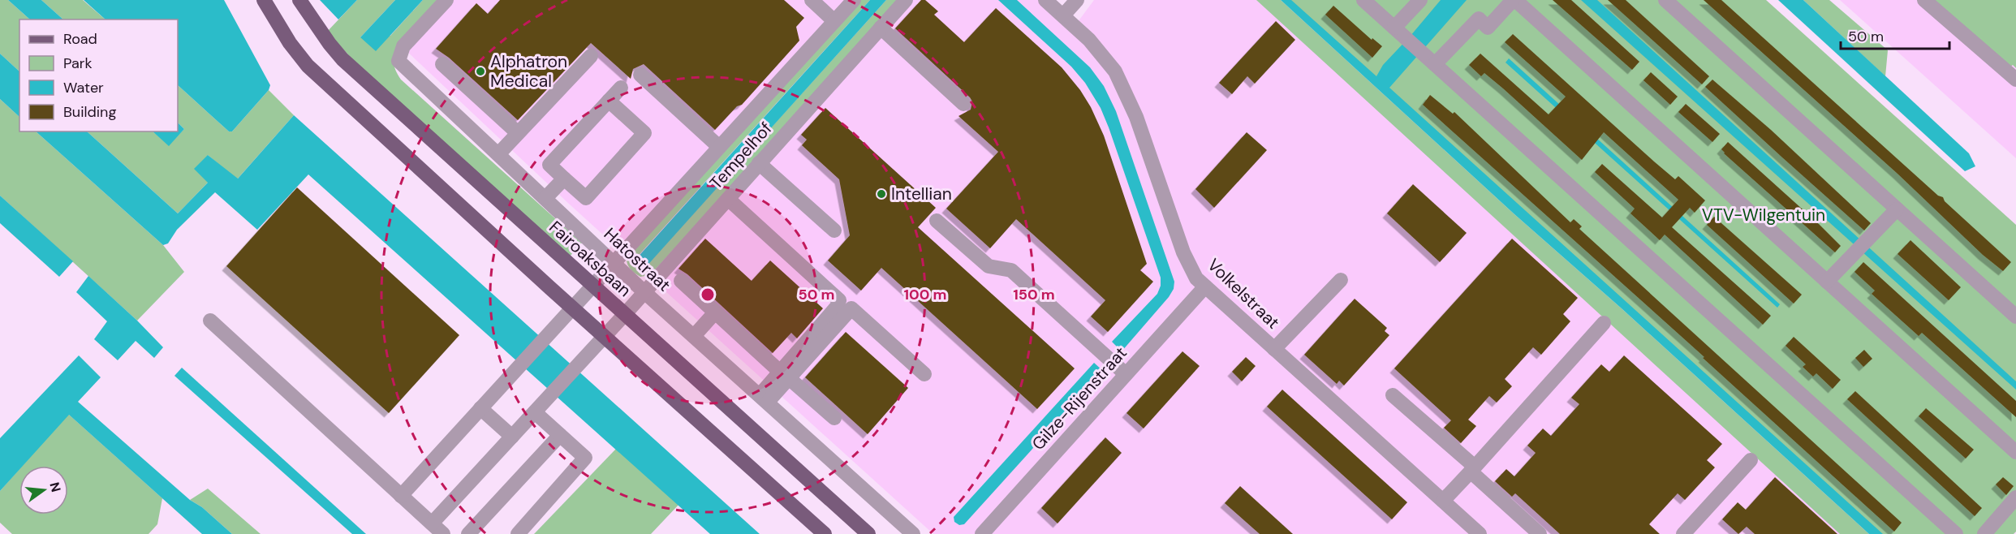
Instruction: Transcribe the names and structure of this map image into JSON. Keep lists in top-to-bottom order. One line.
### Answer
{"streets":{"main road":["Fairoaksbaan"],"street":["Tempelhof","Hatostraat","Volkelstraat","Gilze-Rijenstraat"]},"crossings":[["Tempelhof","Fairoaksbaan"],["Tempelhof","Hatostraat"],["Volkelstraat","Gilze-Rijenstraat"]],"parks":["VTV-Wilgentuin"],"places":["Alphatron Medical","Intellian"],"legend":["Road","Park","Water","Building"],"scale_bar":"50 m","north":"right","rings":["50 m","100 m","150 m"]}
